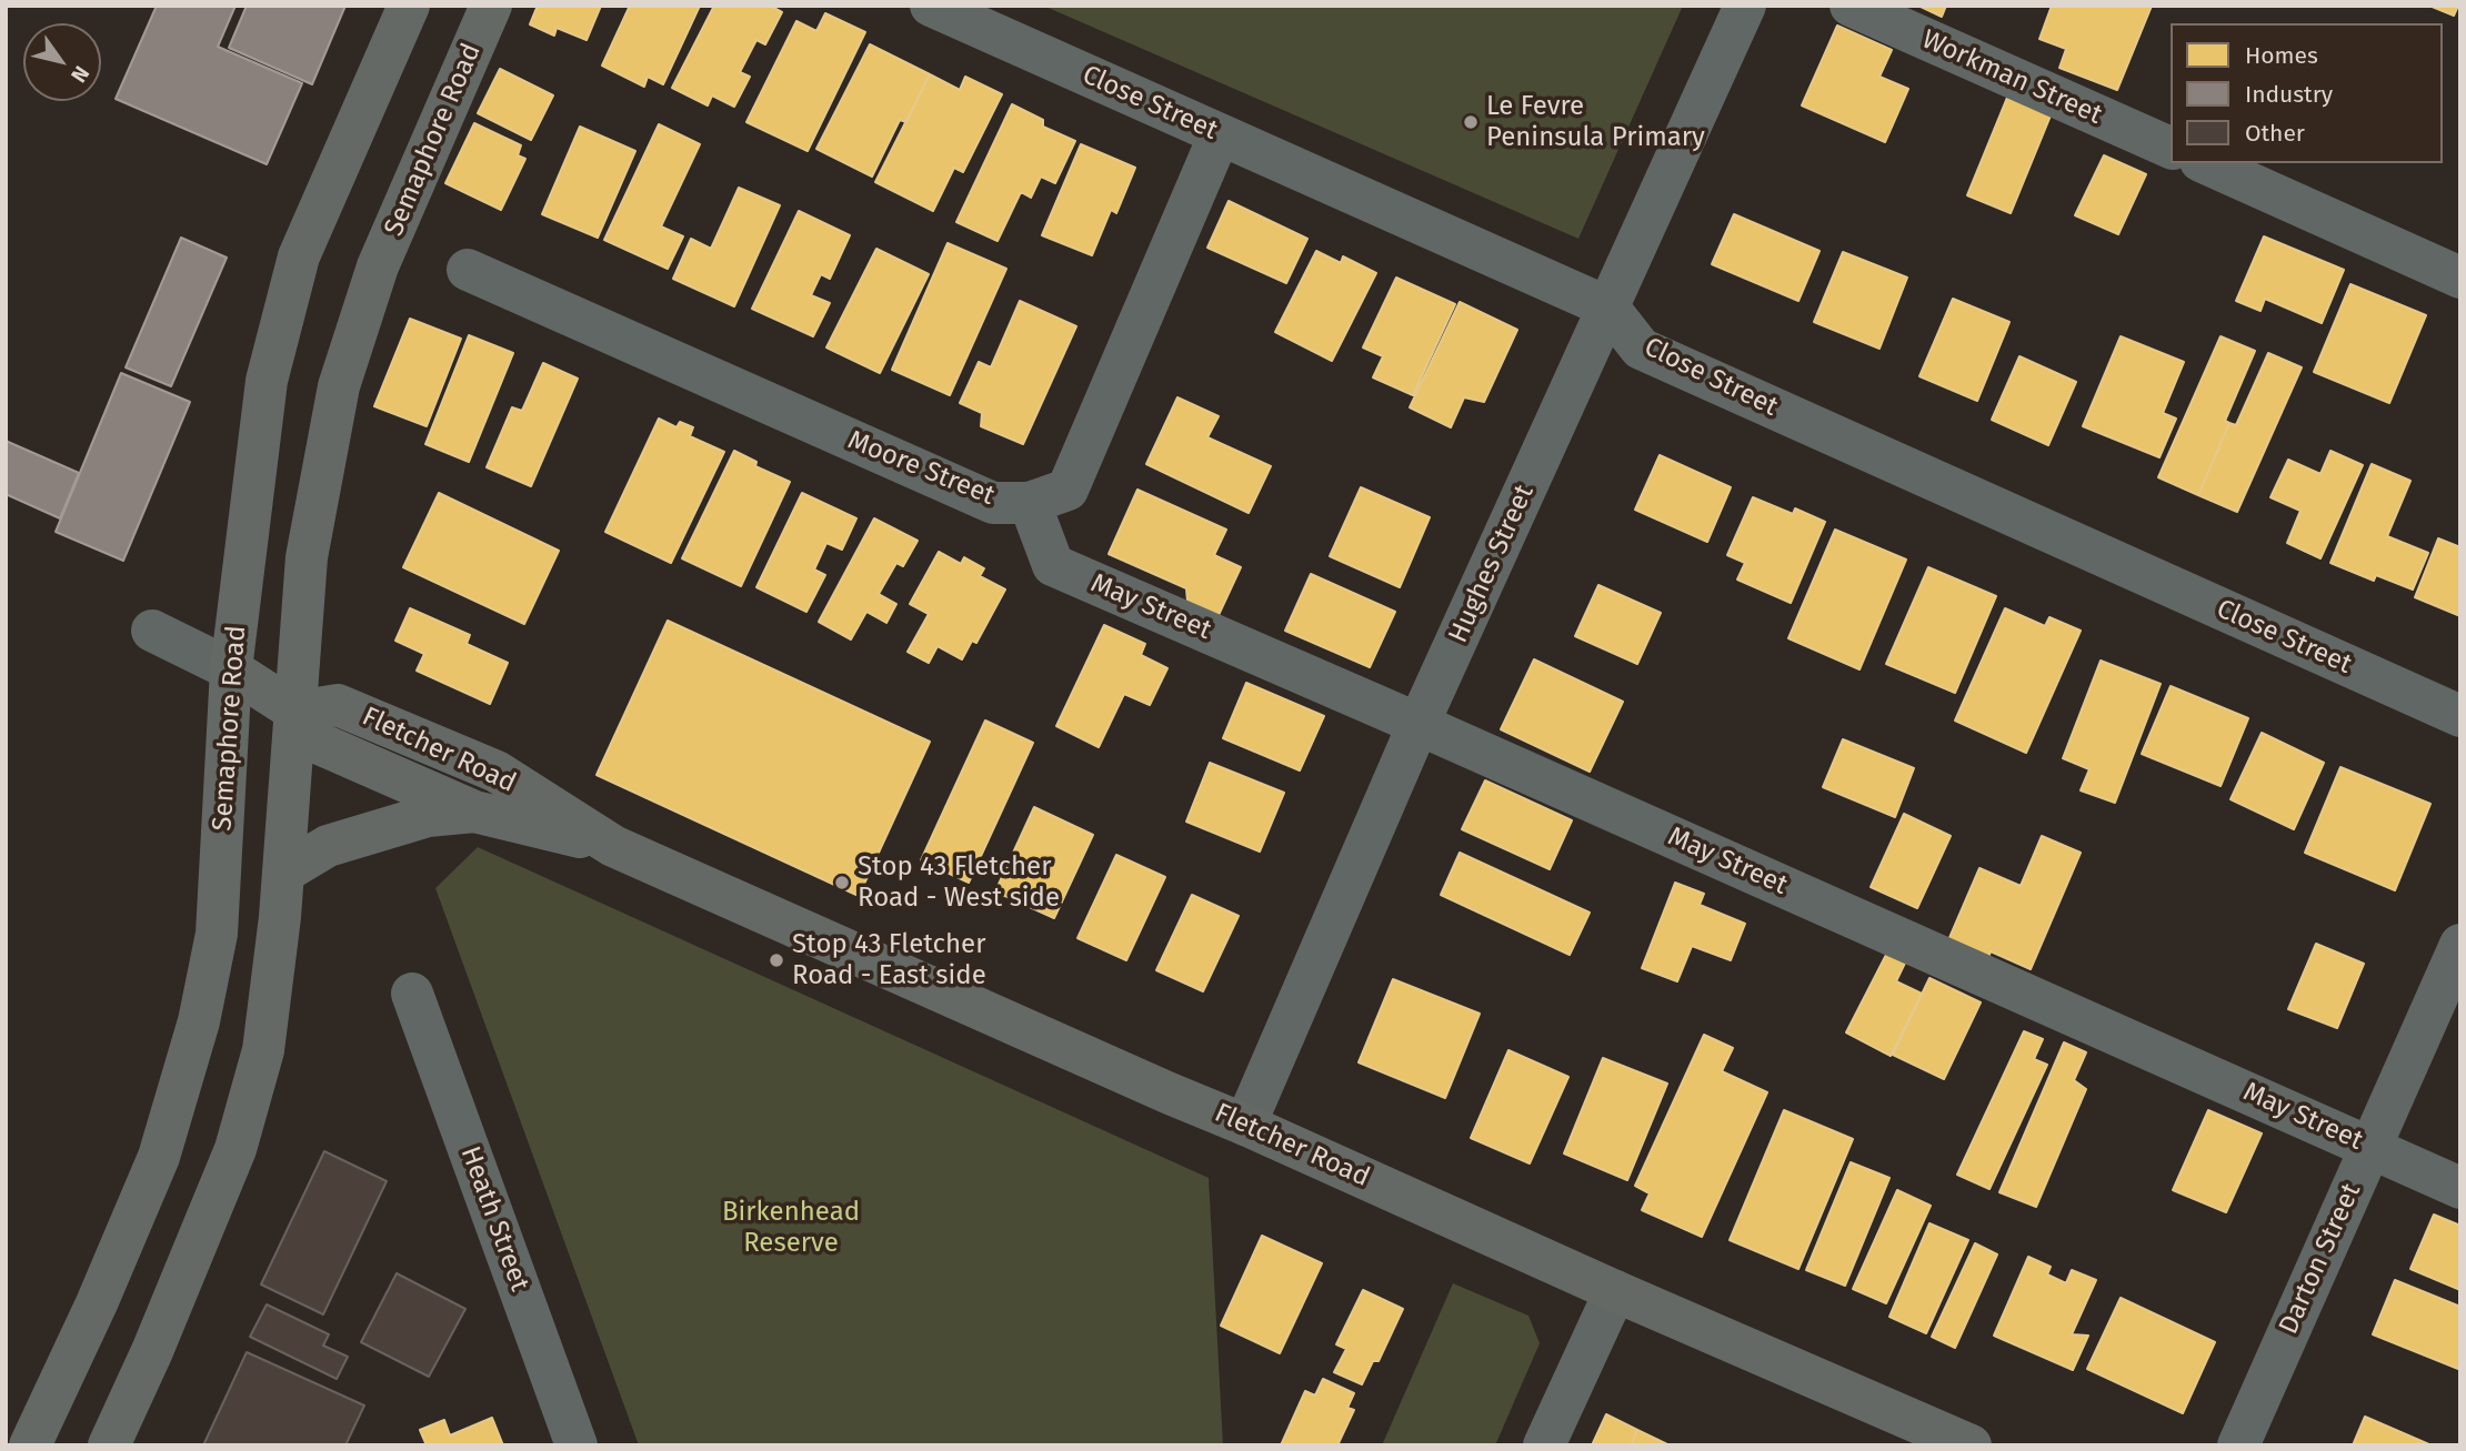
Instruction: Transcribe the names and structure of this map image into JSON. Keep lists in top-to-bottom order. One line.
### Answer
{"streets":{"main road":["Semaphore Road","Fletcher Road"],"street":["Workman Street","Close Street","Moore Street","Hughes Street","May Street","Heath Street","Darton Street"]},"crossings":[["Close Street","Moore Street"],["Close Street","Hughes Street"],["Semaphore Road","Fletcher Road"],["Moore Street","May Street"],["Hughes Street","May Street"],["Hughes Street","Fletcher Road"],["May Street","Darton Street"]],"parks":["Birkenhead Reserve"],"places":["Le Fevre Peninsula Primary","Stop 43 Fletcher Road - West side","Stop 43 Fletcher Road - East side"],"legend":["Homes","Industry","Other"],"north":"bottom right"}
